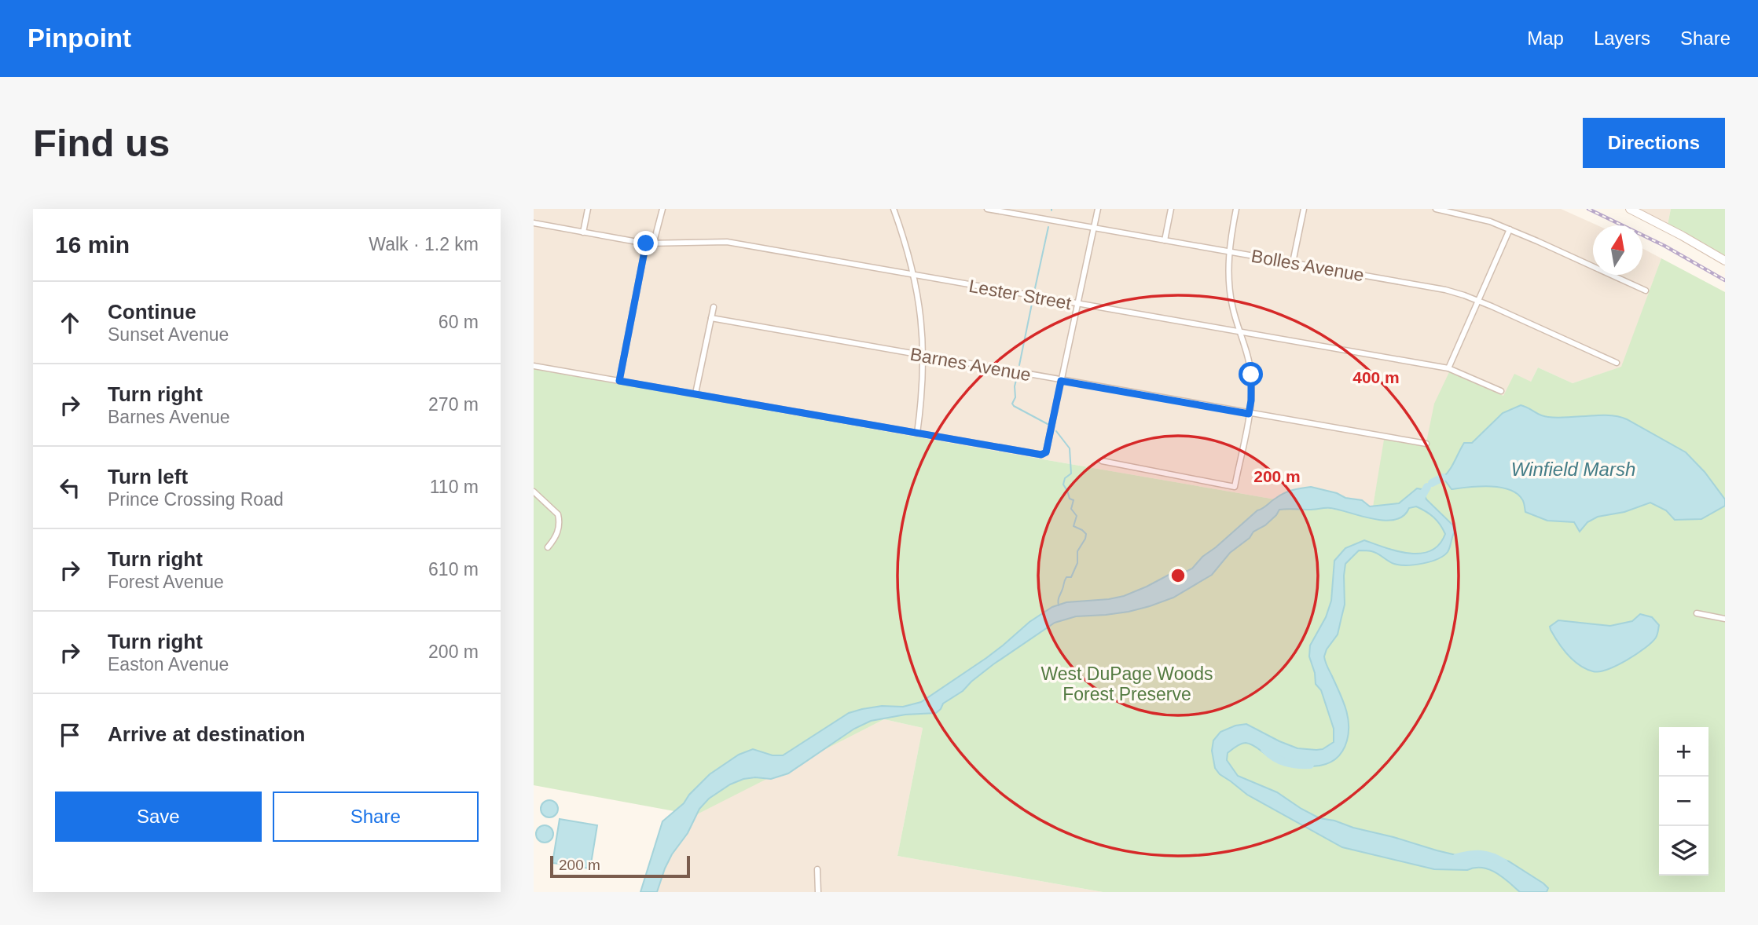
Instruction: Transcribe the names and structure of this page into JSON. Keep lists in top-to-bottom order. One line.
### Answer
{"streets":{"street":["Bolles Avenue","Lester Street","Barnes Avenue"]},"water":["Winfield Marsh"],"parks":["West DuPage Woods Forest Preserve"],"scale_bar":"200 m","north":"top","page":{"header":"Pinpoint","nav":["Map","Layers","Share"],"buttons":["Directions",["Save","Share"]],"title":"Find us","heading":["16 min","Walk · 1.2 km"],"list":[["Continue","Sunset Avenue","60 m"],["Turn right","Barnes Avenue","270 m"],["Turn left","Prince Crossing Road","110 m"],["Turn right","Forest Avenue","610 m"],["Turn right","Easton Avenue","200 m"],"Arrive at destination"],"map_buttons":["+","−"],"scale":"200 m"},"rings":["400 m","200 m"]}
